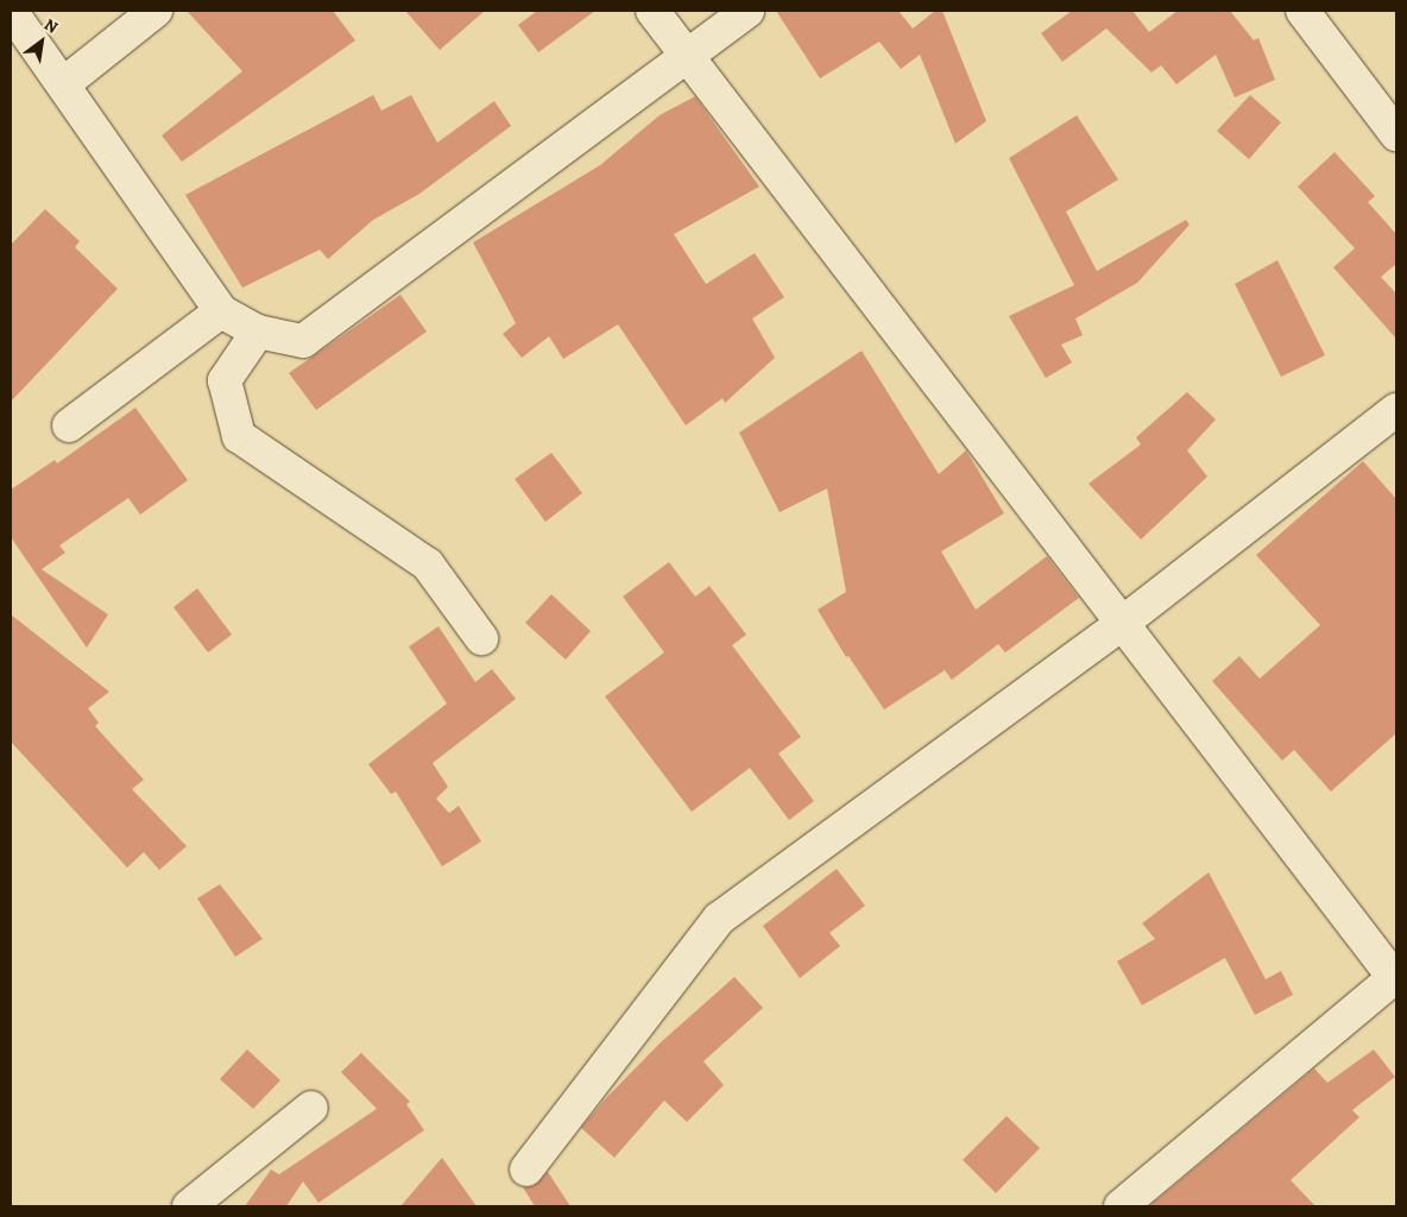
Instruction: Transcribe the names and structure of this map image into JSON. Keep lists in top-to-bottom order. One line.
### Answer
{"north":"top right"}
